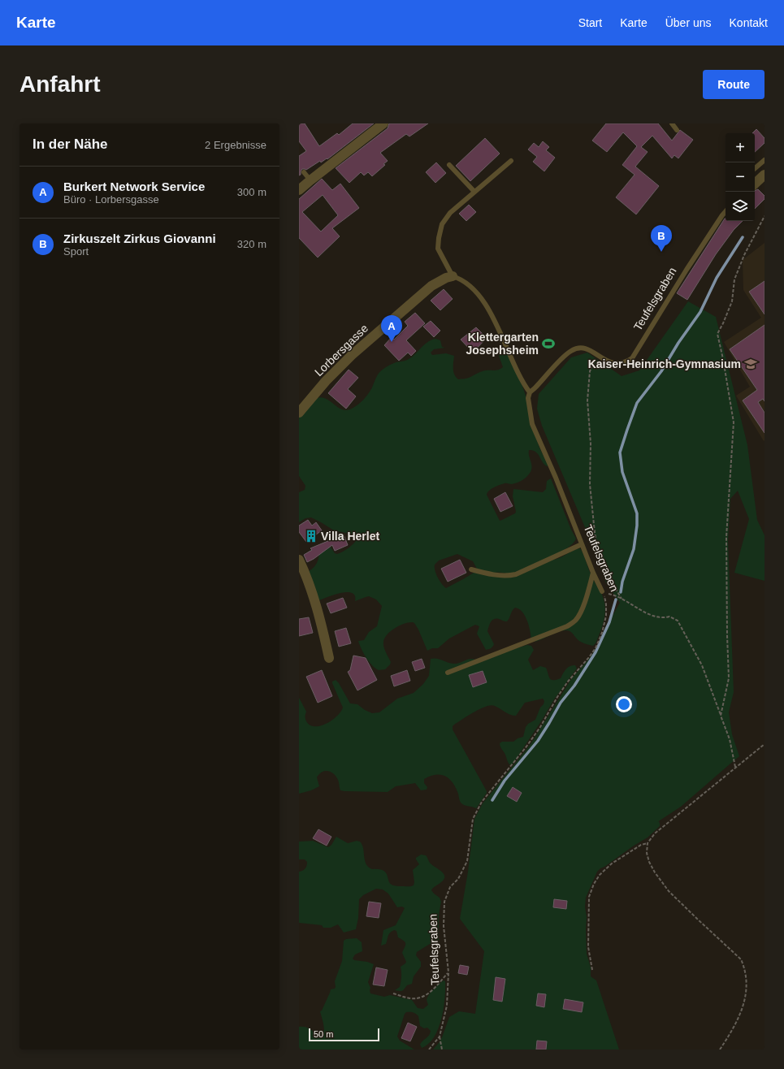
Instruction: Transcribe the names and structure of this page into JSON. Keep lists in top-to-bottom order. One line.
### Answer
{"streets":{"street":["Lorbersgasse"],"lane":["Teufelsgraben"]},"places":{"sports":["Klettergarten Josephsheim"],"school or university":["Kaiser-Heinrich-Gymnasium"],"building":["Villa Herlet"]},"scale_bar":"50 m","page":{"header":"Karte","nav":["Start","Karte","Über uns","Kontakt"],"buttons":"Route","title":"Anfahrt","heading":["In der Nähe","2 Ergebnisse"],"map_buttons":["+","−"],"list":[{"mark":"A","name":"Burkert Network Service","note":"Büro · Lorbersgasse","value":"300 m"},{"mark":"B","name":"Zirkuszelt Zirkus Giovanni","note":"Sport","value":"320 m"}],"pins":["B","A"],"scale":"50 m"}}
